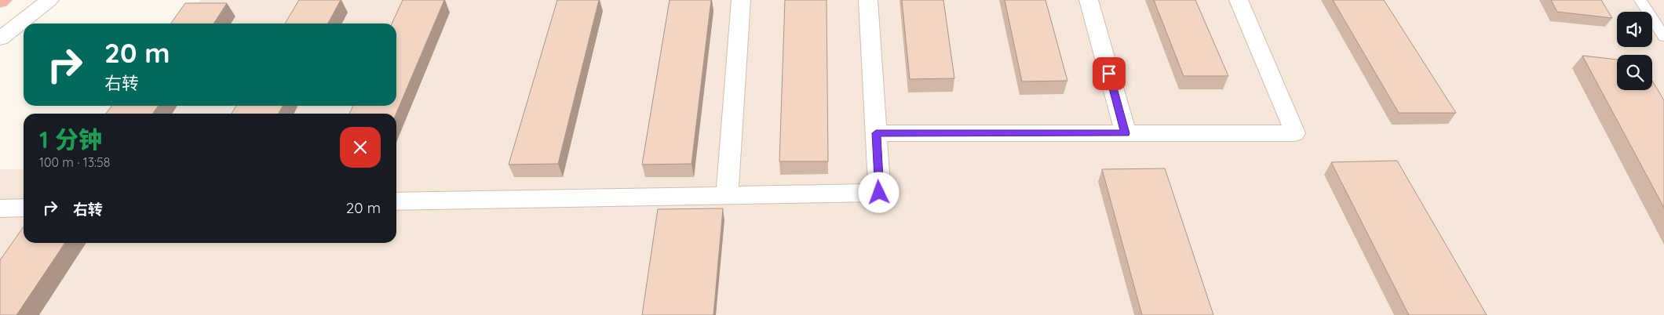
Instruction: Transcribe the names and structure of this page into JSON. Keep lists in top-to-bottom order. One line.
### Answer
{"page":{"turn":["20 m","右转"],"heading":["1 分钟","100 m · 13:58"],"list":[{"name":"右转","value":"20 m"}]}}
